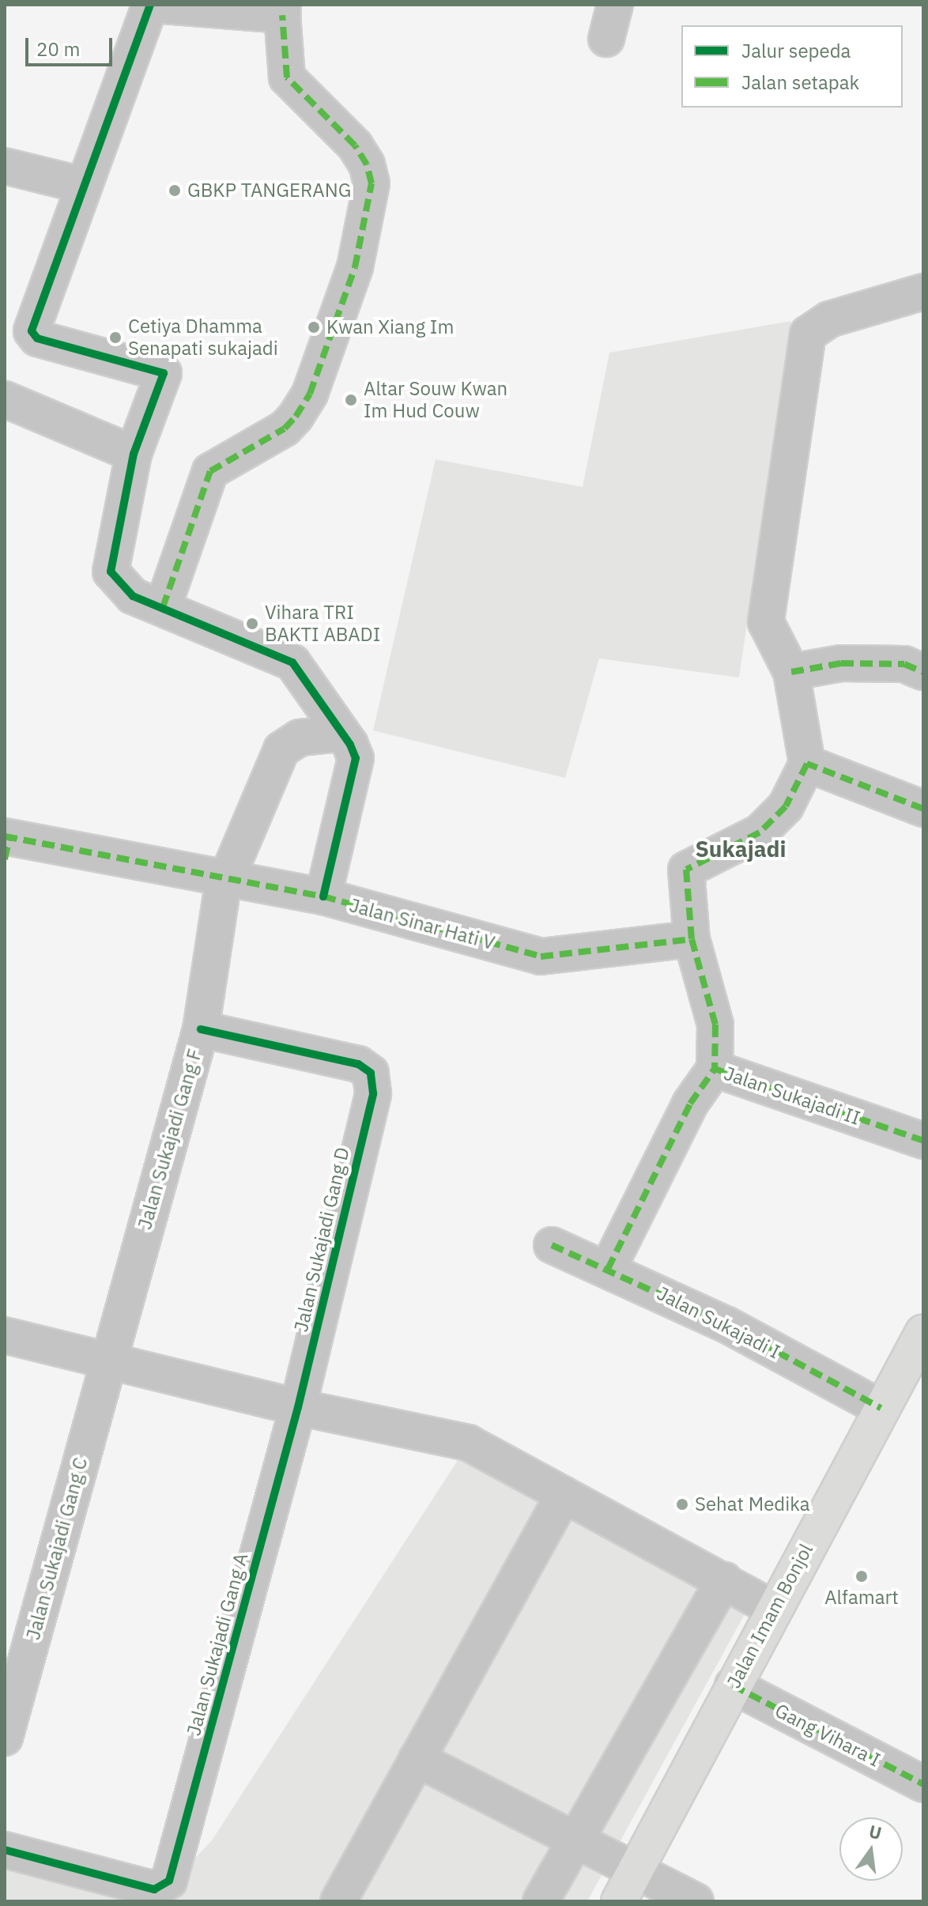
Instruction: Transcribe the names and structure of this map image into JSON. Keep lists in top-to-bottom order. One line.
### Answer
{"streets":{"main road":["Jalan Imam Bonjol"],"street":["Jalan Sinar Hati V","Jalan Sukajadi II","Jalan Sukajadi Gang F","Jalan Sukajadi Gang D","Jalan Sukajadi I","Jalan Sukajadi Gang C","Jalan Sukajadi Gang A","Gang Vihara I"]},"crossings":[["Jalan Sinar Hati V","Jalan Sukajadi II"],["Jalan Sinar Hati V","Jalan Sukajadi Gang F"],["Jalan Sukajadi Gang F","Jalan Sukajadi Gang D"],["Jalan Sukajadi Gang F","Jalan Sukajadi Gang C"],["Jalan Sukajadi Gang D","Jalan Sukajadi Gang A"],["Jalan Sukajadi I","Jalan Imam Bonjol"],["Jalan Imam Bonjol","Gang Vihara I"]],"districts":["Sukajadi"],"places":["GBKP TANGERANG","Kwan Xiang Im","Cetiya Dhamma Senapati sukajadi","Altar Souw Kwan Im Hud Couw","Vihara TRI BAKTI ABADI","Sehat Medika","Alfamart"],"legend":["Jalur sepeda","Jalan setapak"],"scale_bar":"20 m","north":"top"}
